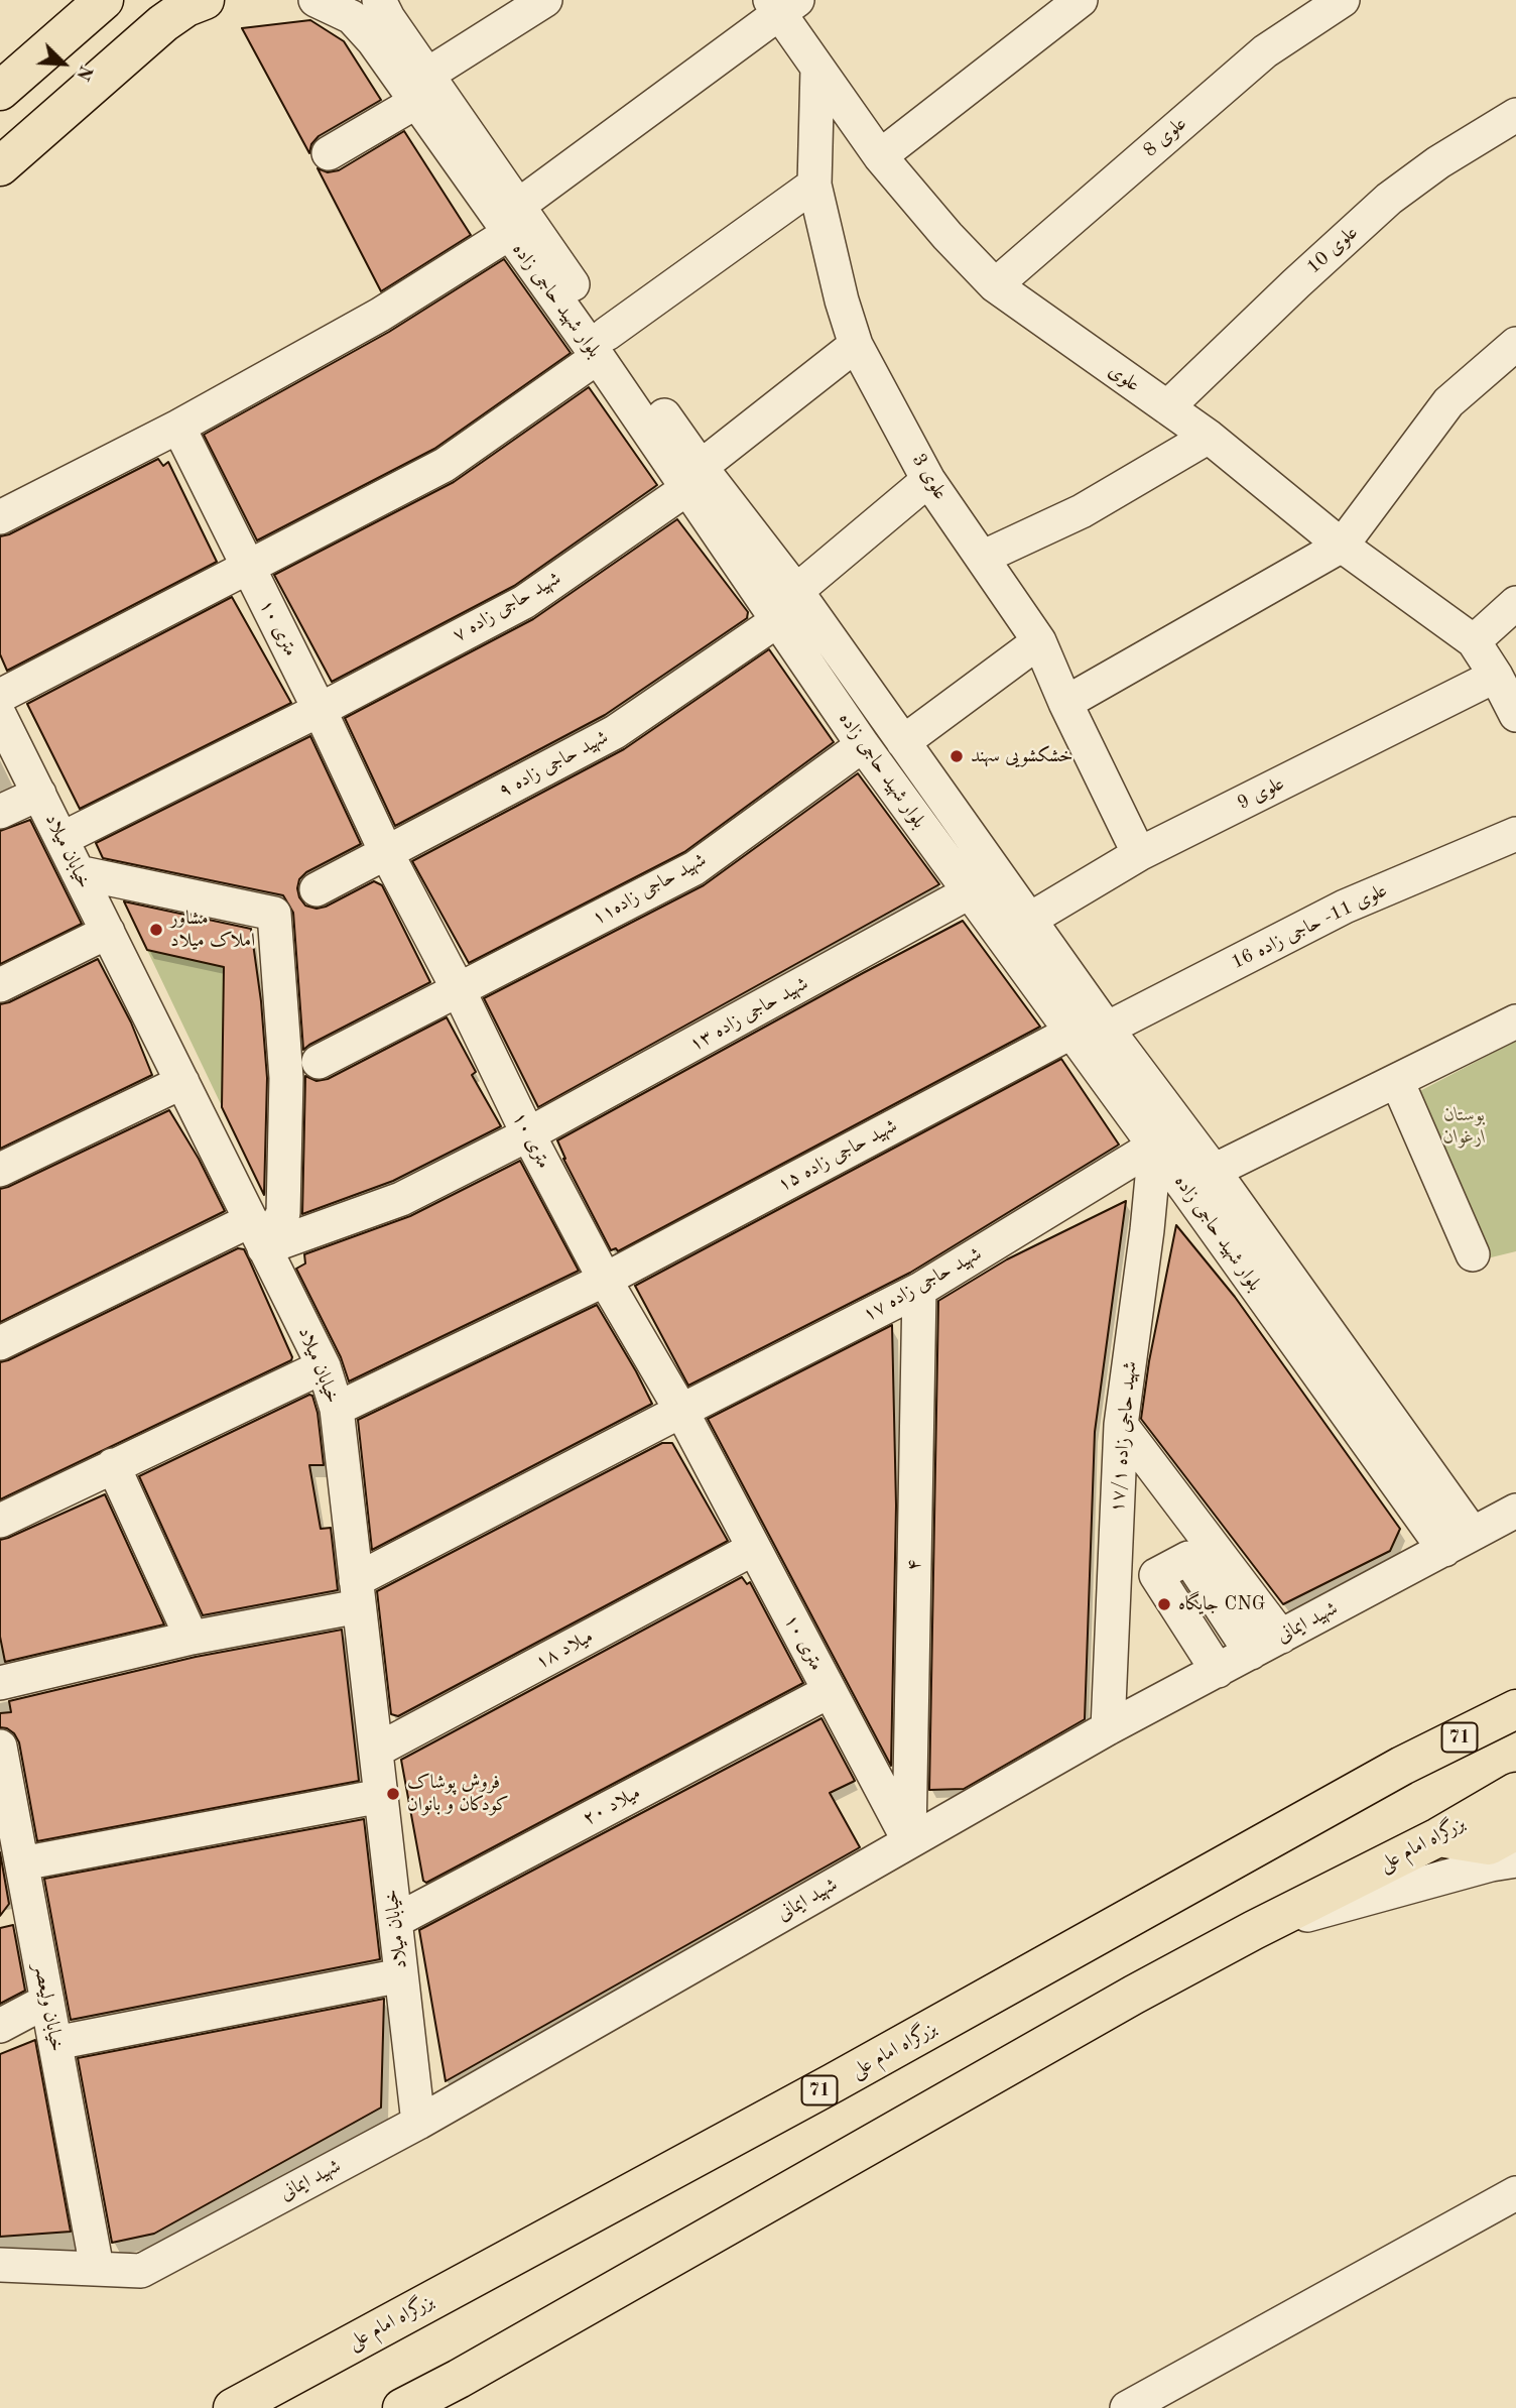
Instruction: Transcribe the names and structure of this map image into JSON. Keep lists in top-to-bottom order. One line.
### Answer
{"streets":{"main road":["71","بزرگراه امام علی"],"street":["علوی 8","علوی 10","بلوار شهید حاجی زاده","علوی","علوی 3","شهید حاجی زاده ۷","۱۰ متری","شهید حاجی زاده ۹","علوی 9","خیابان میلاد","شهید حاجی زاده۱۱","علوی 11- حاجی زاده 16","شهید حاجی زاده ۱۳","شهید حاجی زاده ۱۵","شهید حاجی زاده ۱۷","شهید حاجی زاده ۱۷/۱","۴","شهید ایمانی","میلاد ۱۸","میلاد ۲۰","خیابان ولیعصر"]},"crossings":[["علوی 8","علوی"],["علوی 10","علوی"],["بلوار شهید حاجی زاده","شهید حاجی زاده ۷"],["بلوار شهید حاجی زاده","شهید حاجی زاده ۹"],["بلوار شهید حاجی زاده","علوی 9"],["بلوار شهید حاجی زاده","شهید حاجی زاده۱۱"],["بلوار شهید حاجی زاده","علوی 11- حاجی زاده 16"],["بلوار شهید حاجی زاده","شهید حاجی زاده ۱۳"],["بلوار شهید حاجی زاده","شهید حاجی زاده ۱۵"],["بلوار شهید حاجی زاده","شهید حاجی زاده ۱۷"],["بلوار شهید حاجی زاده","شهید حاجی زاده ۱۷/۱"],["بلوار شهید حاجی زاده","شهید ایمانی"],["علوی","علوی 3"],["علوی","علوی 9"],["علوی 3","شهید حاجی زاده ۷"],["علوی 3","علوی 9"],["شهید حاجی زاده ۷","۱۰ متری"],["شهید حاجی زاده ۷","خیابان میلاد"],["۱۰ متری","شهید حاجی زاده ۹"],["۱۰ متری","شهید حاجی زاده۱۱"],["۱۰ متری","شهید حاجی زاده ۱۳"],["۱۰ متری","شهید حاجی زاده ۱۵"],["۱۰ متری","شهید حاجی زاده ۱۷"],["۱۰ متری","۴"],["۱۰ متری","شهید ایمانی"],["۱۰ متری","میلاد ۱۸"],["۱۰ متری","میلاد ۲۰"],["خیابان میلاد","شهید حاجی زاده ۱۳"],["خیابان میلاد","شهید حاجی زاده ۱۵"],["خیابان میلاد","شهید حاجی زاده ۱۷"],["خیابان میلاد","شهید ایمانی"],["خیابان میلاد","میلاد ۱۸"],["خیابان میلاد","میلاد ۲۰"],["شهید حاجی زاده ۱۷","شهید حاجی زاده ۱۷/۱"],["شهید حاجی زاده ۱۷","۴"],["شهید حاجی زاده ۱۷/۱","شهید ایمانی"],["۴","شهید ایمانی"],["شهید ایمانی","خیابان ولیعصر"]],"parks":["بوستان ارغوان"],"places":["خشکشویی سهند","مشاور املاک میلاد","جایگاه CNG","فروش پوشاک کودکان و بانوان"],"north":"bottom right"}
